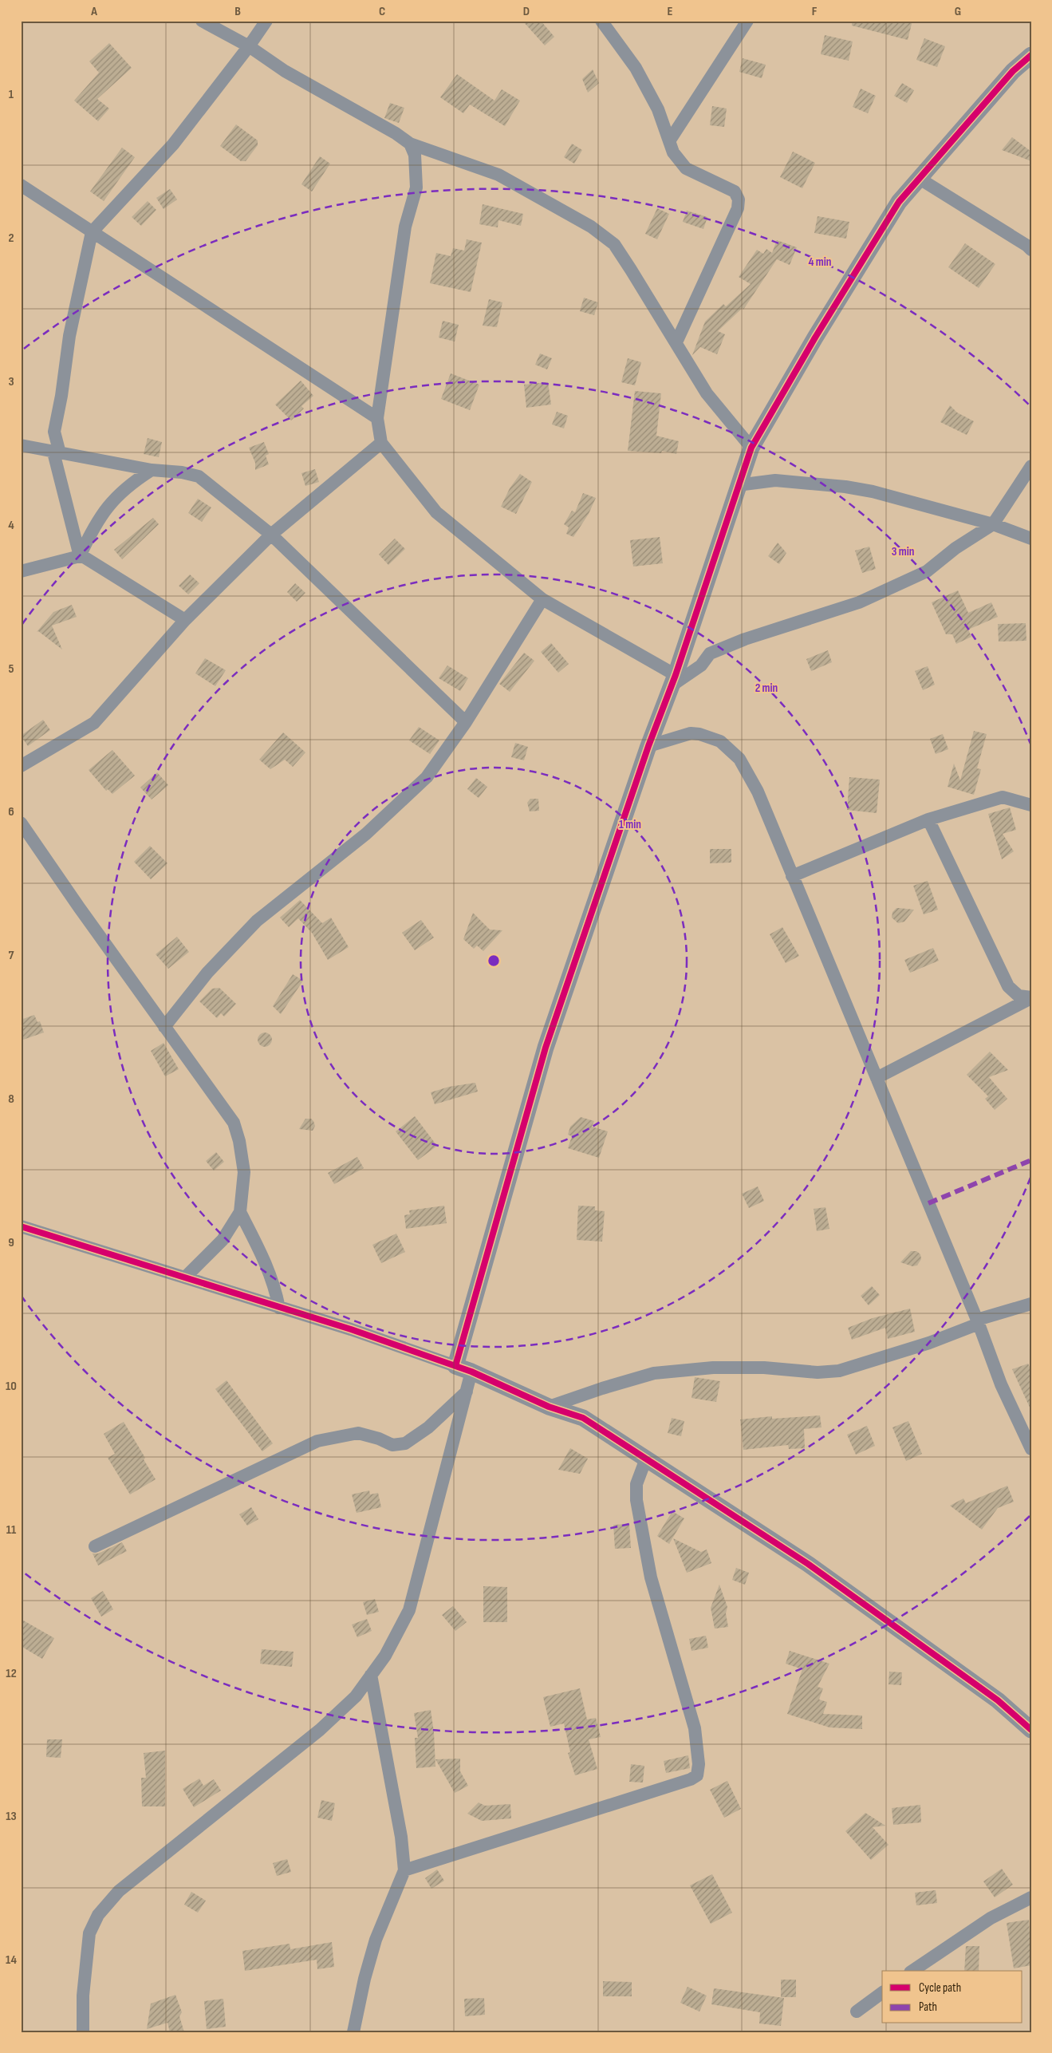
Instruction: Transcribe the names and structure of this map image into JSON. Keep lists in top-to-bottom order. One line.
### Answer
{"legend":["Cycle path","Path"],"grid":{"columns":["A","B","C","D","E","F","G"],"rows":["1","2","3","4","5","6","7","8","9","10","11","12","13","14"]},"rings":["4 min","3 min","2 min","1 min"]}
